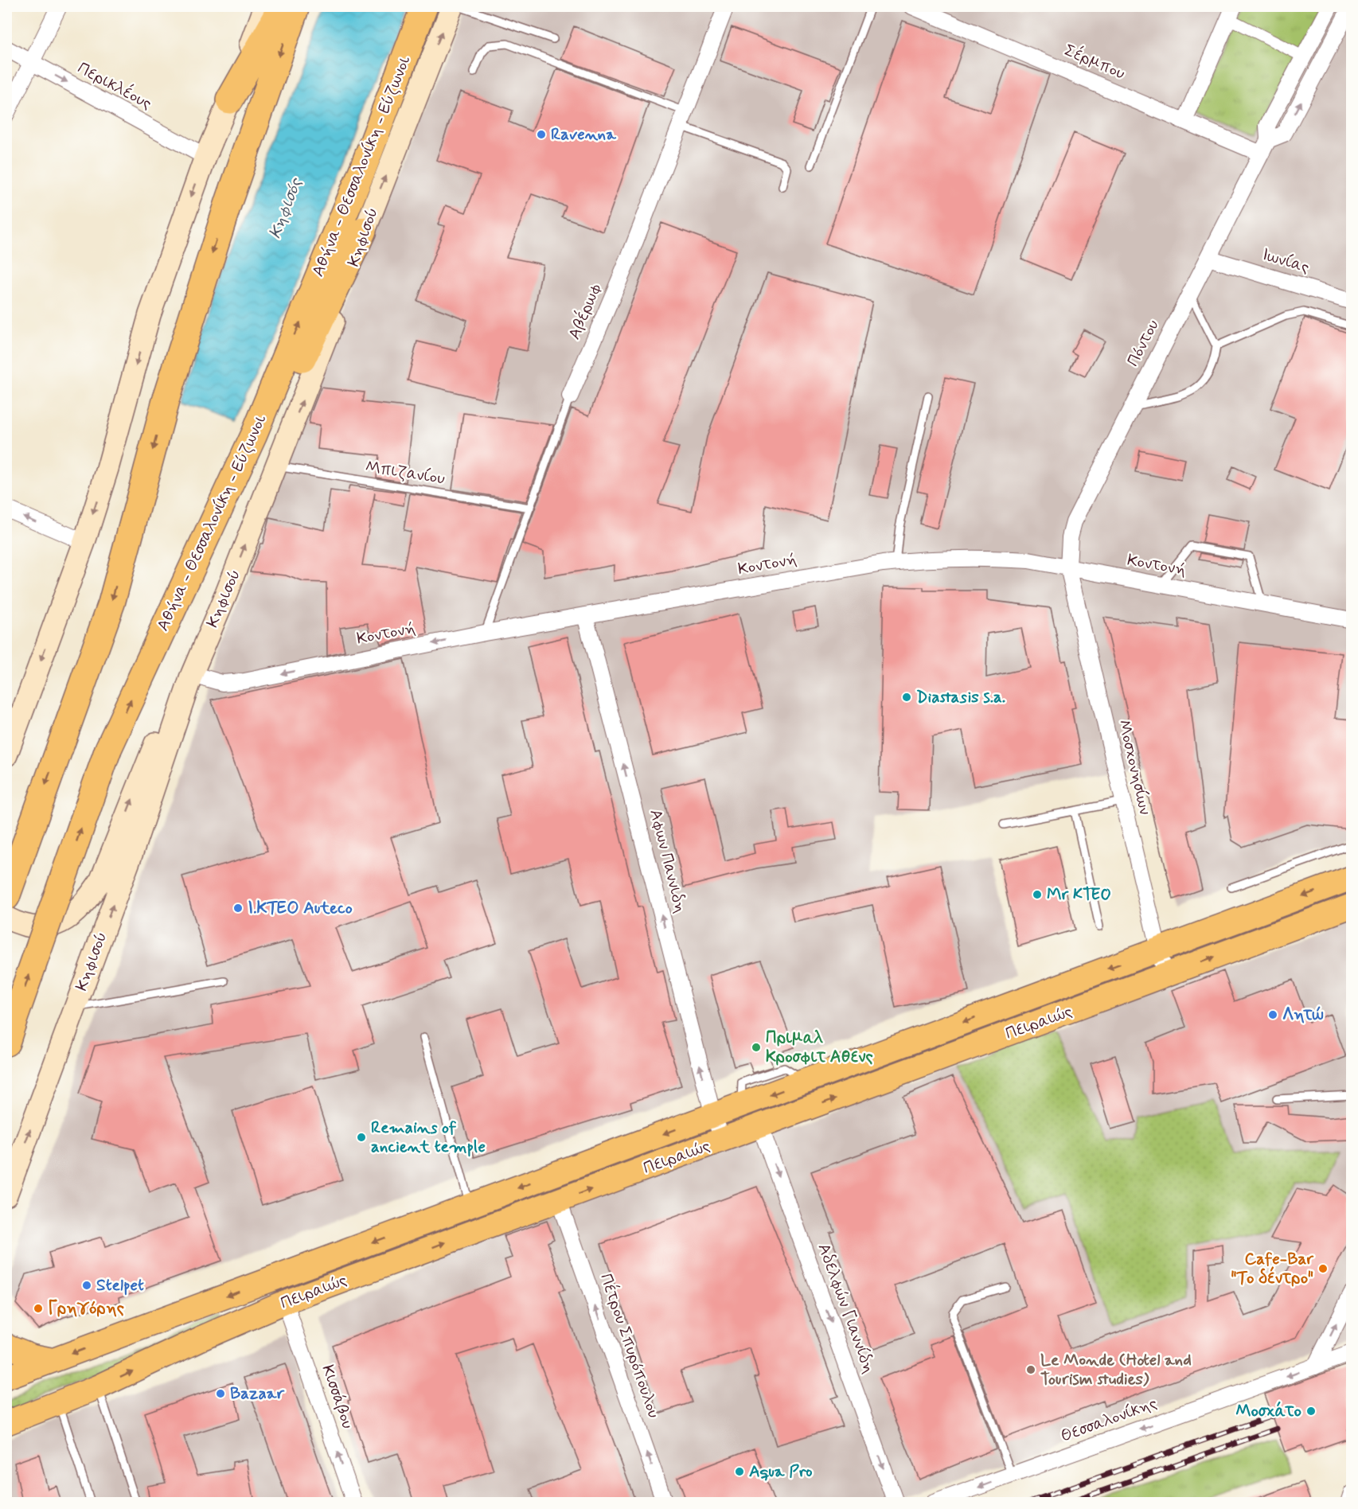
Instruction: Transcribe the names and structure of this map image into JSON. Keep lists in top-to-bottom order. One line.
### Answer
{"streets":{"highway":["Αθήνα - Θεσσαλονίκη - Εύζωνοι"],"main road":["Κηφισού","Πειραιώς"],"street":["Σέρμπου","Περικλέους","Ιωνίας","Αβέρωφ","Πόντου","Κοντονή","Μοσχονησίων","Αφων Παννιδη","Αδελφών Γιαννίδη","Πέτρου Σπυρόπουλου","Κισσάβου","Θεσσαλονίκης"],"lane":["Μπιζανίου"]},"crossings":[["Σέρμπου","Πόντου"],["Κηφισού","Μπιζανίου"],["Κηφισού","Κοντονή"],["Ιωνίας","Πόντου"],["Αβέρωφ","Μπιζανίου"],["Αβέρωφ","Κοντονή"],["Πόντου","Κοντονή"],["Πόντου","Μοσχονησίων"],["Κοντονή","Μοσχονησίων"],["Κοντονή","Αφων Παννιδη"],["Μοσχονησίων","Πειραιώς"],["Αφων Παννιδη","Πειραιώς"],["Πειραιώς","Αδελφών Γιαννίδη"],["Πειραιώς","Πέτρου Σπυρόπουλου"],["Πειραιώς","Κισσάβου"]],"one_way":["Περικλέους","Αφων Παννιδη","Αδελφών Γιαννίδη","Πέτρου Σπυρόπουλου","Κισσάβου","Θεσσαλονίκης"],"water":["Κηφισός"],"places":["Ravenna","Diastasis s.a.","Mr KTEO","Ι.ΚΤΕΟ Auteco","Λητώ","Πριμαλ Κροσφιτ Αθενς","Remains of ancient temple","Cafe-Bar \"Το δέντρο\"","Stelpet","Γρηγόρης","Le Monde (Hotel and Tourism studies)","Bazaar","Μοσχάτο","Aqua Pro"]}
